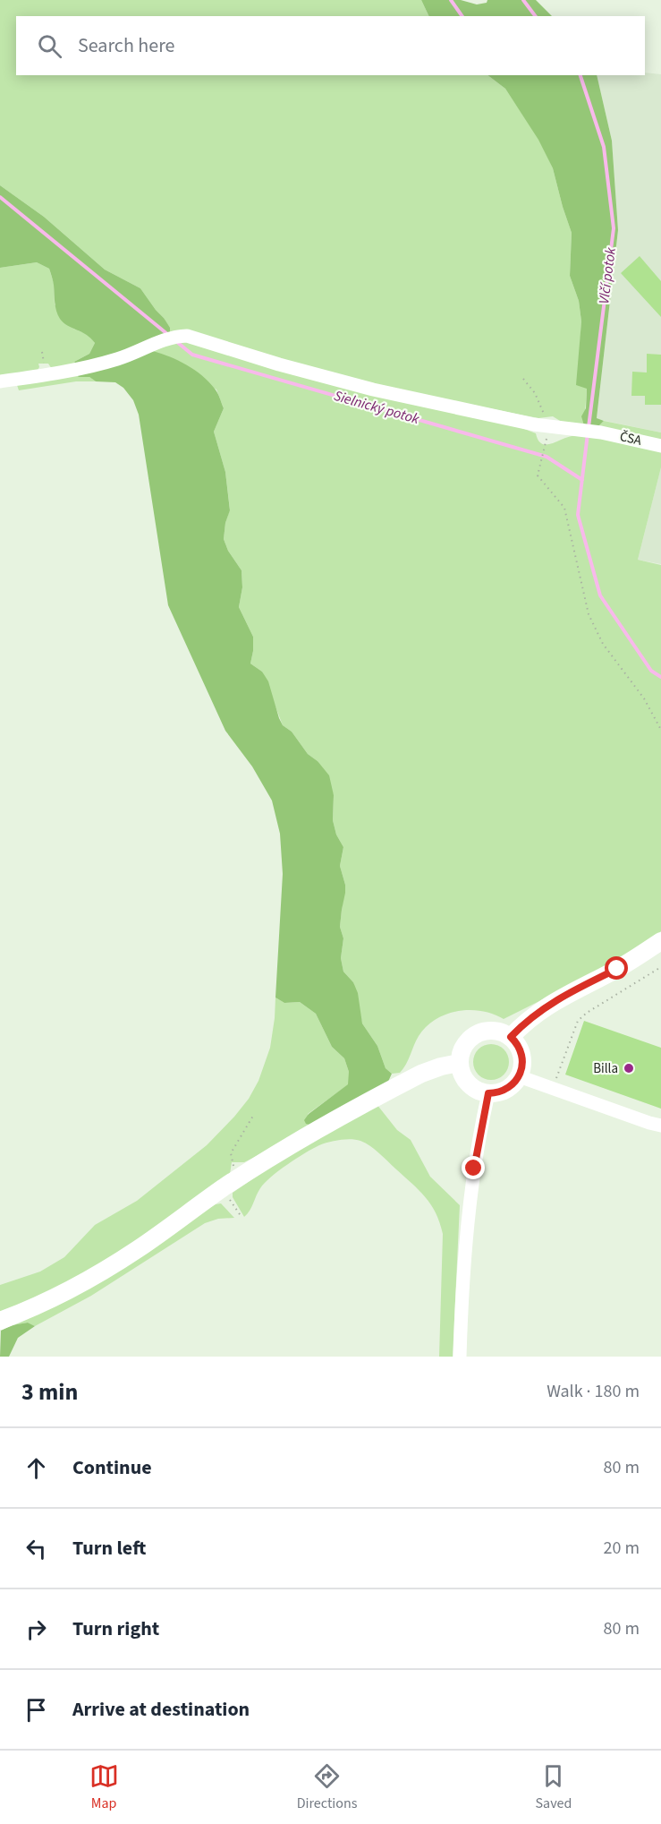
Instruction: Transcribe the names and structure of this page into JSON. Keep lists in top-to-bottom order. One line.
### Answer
{"streets":{"street":["ČSA"]},"water":["Vlčí potok","Sielnický potok"],"places":["Billa"],"page":{"search":"Search here","heading":["3 min","Walk · 180 m"],"list":[["Continue","80 m"],["Turn left","20 m"],["Turn right","80 m"],"Arrive at destination"],"nav":["Map","Directions","Saved"]}}
